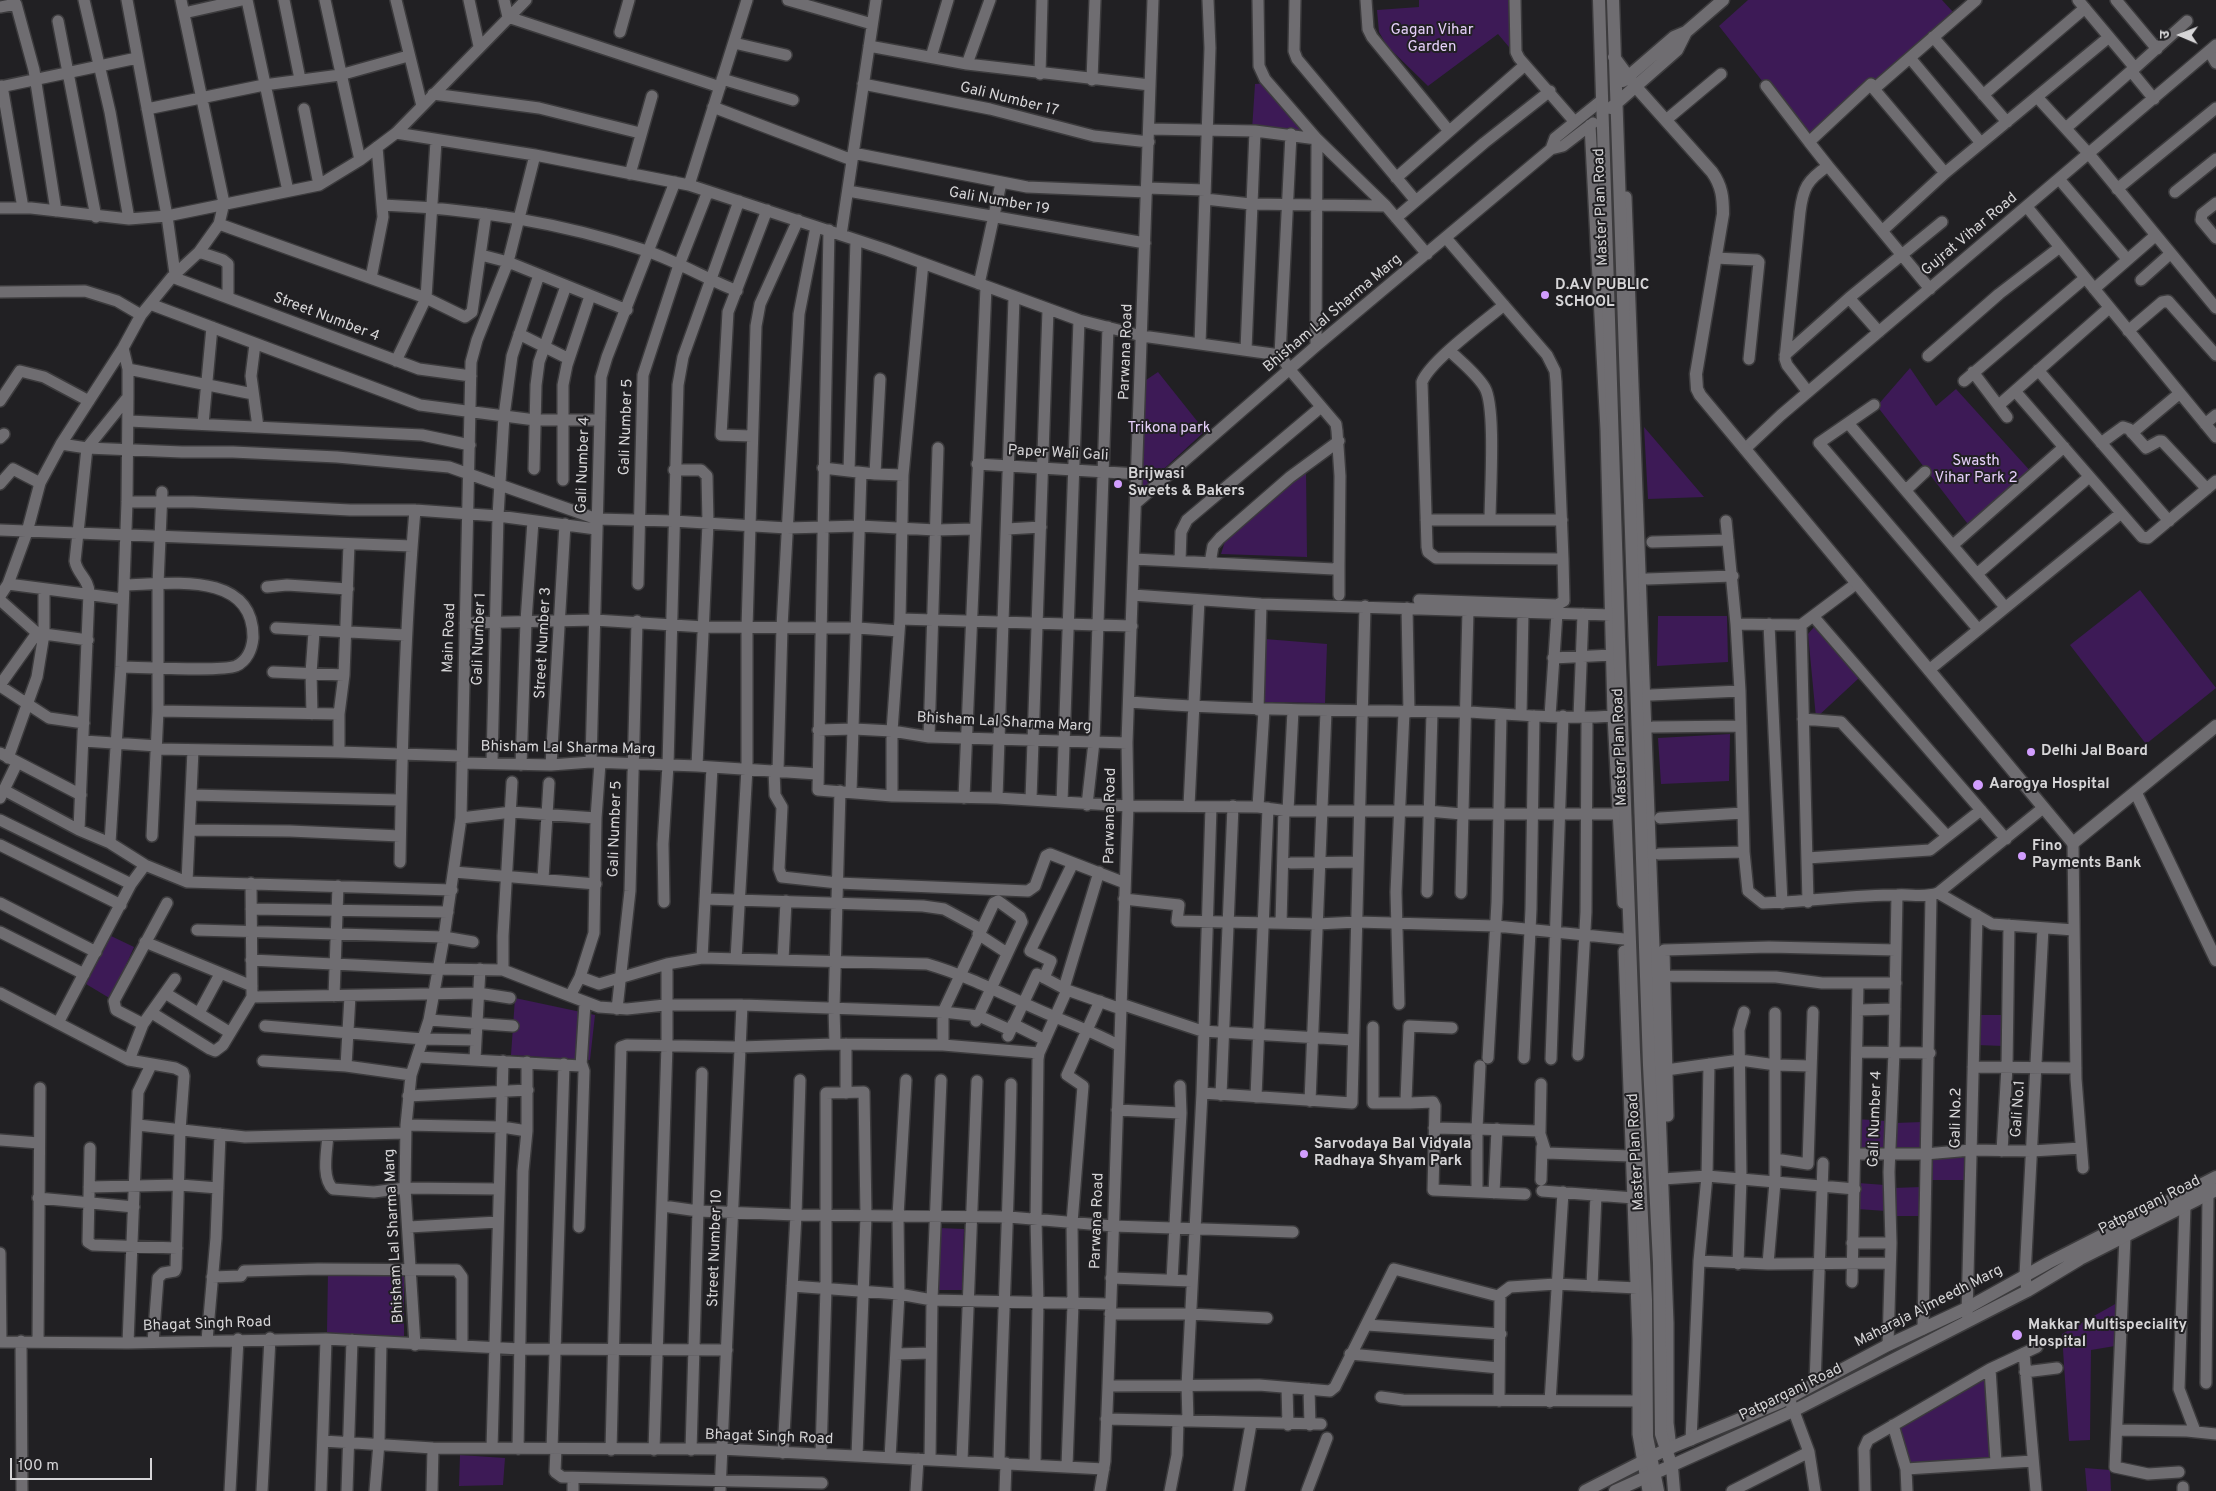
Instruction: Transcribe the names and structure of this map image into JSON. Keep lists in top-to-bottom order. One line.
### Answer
{"streets":{"main road":["Master Plan Road","Patparganj Road","Maharaja Ajmeedh Marg"],"street":["Gali Number 17","Gali Number 19","Gujrat Vihar Road","Bhisham Lal Sharma Marg","Street Number 4","Parwana Road","Gali Number 5","Paper Wali Gali","Gali Number 4","Main Road","Gali Number 1","Street Number 3","Gali No.1","Gali No.2","Street Number 10","Bhagat Singh Road"]},"crossings":[["Gali Number 17","Parwana Road"],["Gali Number 19","Parwana Road"],["Master Plan Road","Bhisham Lal Sharma Marg"],["Master Plan Road","Patparganj Road"],["Master Plan Road","Maharaja Ajmeedh Marg"],["Bhisham Lal Sharma Marg","Parwana Road"],["Bhisham Lal Sharma Marg","Gali Number 5"],["Bhisham Lal Sharma Marg","Gali Number 4"],["Bhisham Lal Sharma Marg","Main Road"],["Bhisham Lal Sharma Marg","Gali Number 1"],["Bhisham Lal Sharma Marg","Street Number 3"],["Bhisham Lal Sharma Marg","Bhagat Singh Road"],["Street Number 4","Main Road"],["Parwana Road","Paper Wali Gali"],["Parwana Road","Bhagat Singh Road"],["Gali Number 4","Maharaja Ajmeedh Marg"],["Gali No.1","Patparganj Road"],["Gali No.1","Maharaja Ajmeedh Marg"],["Gali No.2","Patparganj Road"],["Gali No.2","Maharaja Ajmeedh Marg"],["Street Number 10","Bhagat Singh Road"]],"parks":["Gagan Vihar Garden","Trikona park","Swasth Vihar Park 2"],"places":["D.A.V PUBLIC SCHOOL","Brijwasi Sweets & Bakers","Delhi Jal Board","Aarogya Hospital","Fino Payments Bank","Sarvodaya Bal Vidyala Radhaya Shyam Park","Makkar Multispeciality Hospital"],"scale_bar":"100 m","north":"left"}
